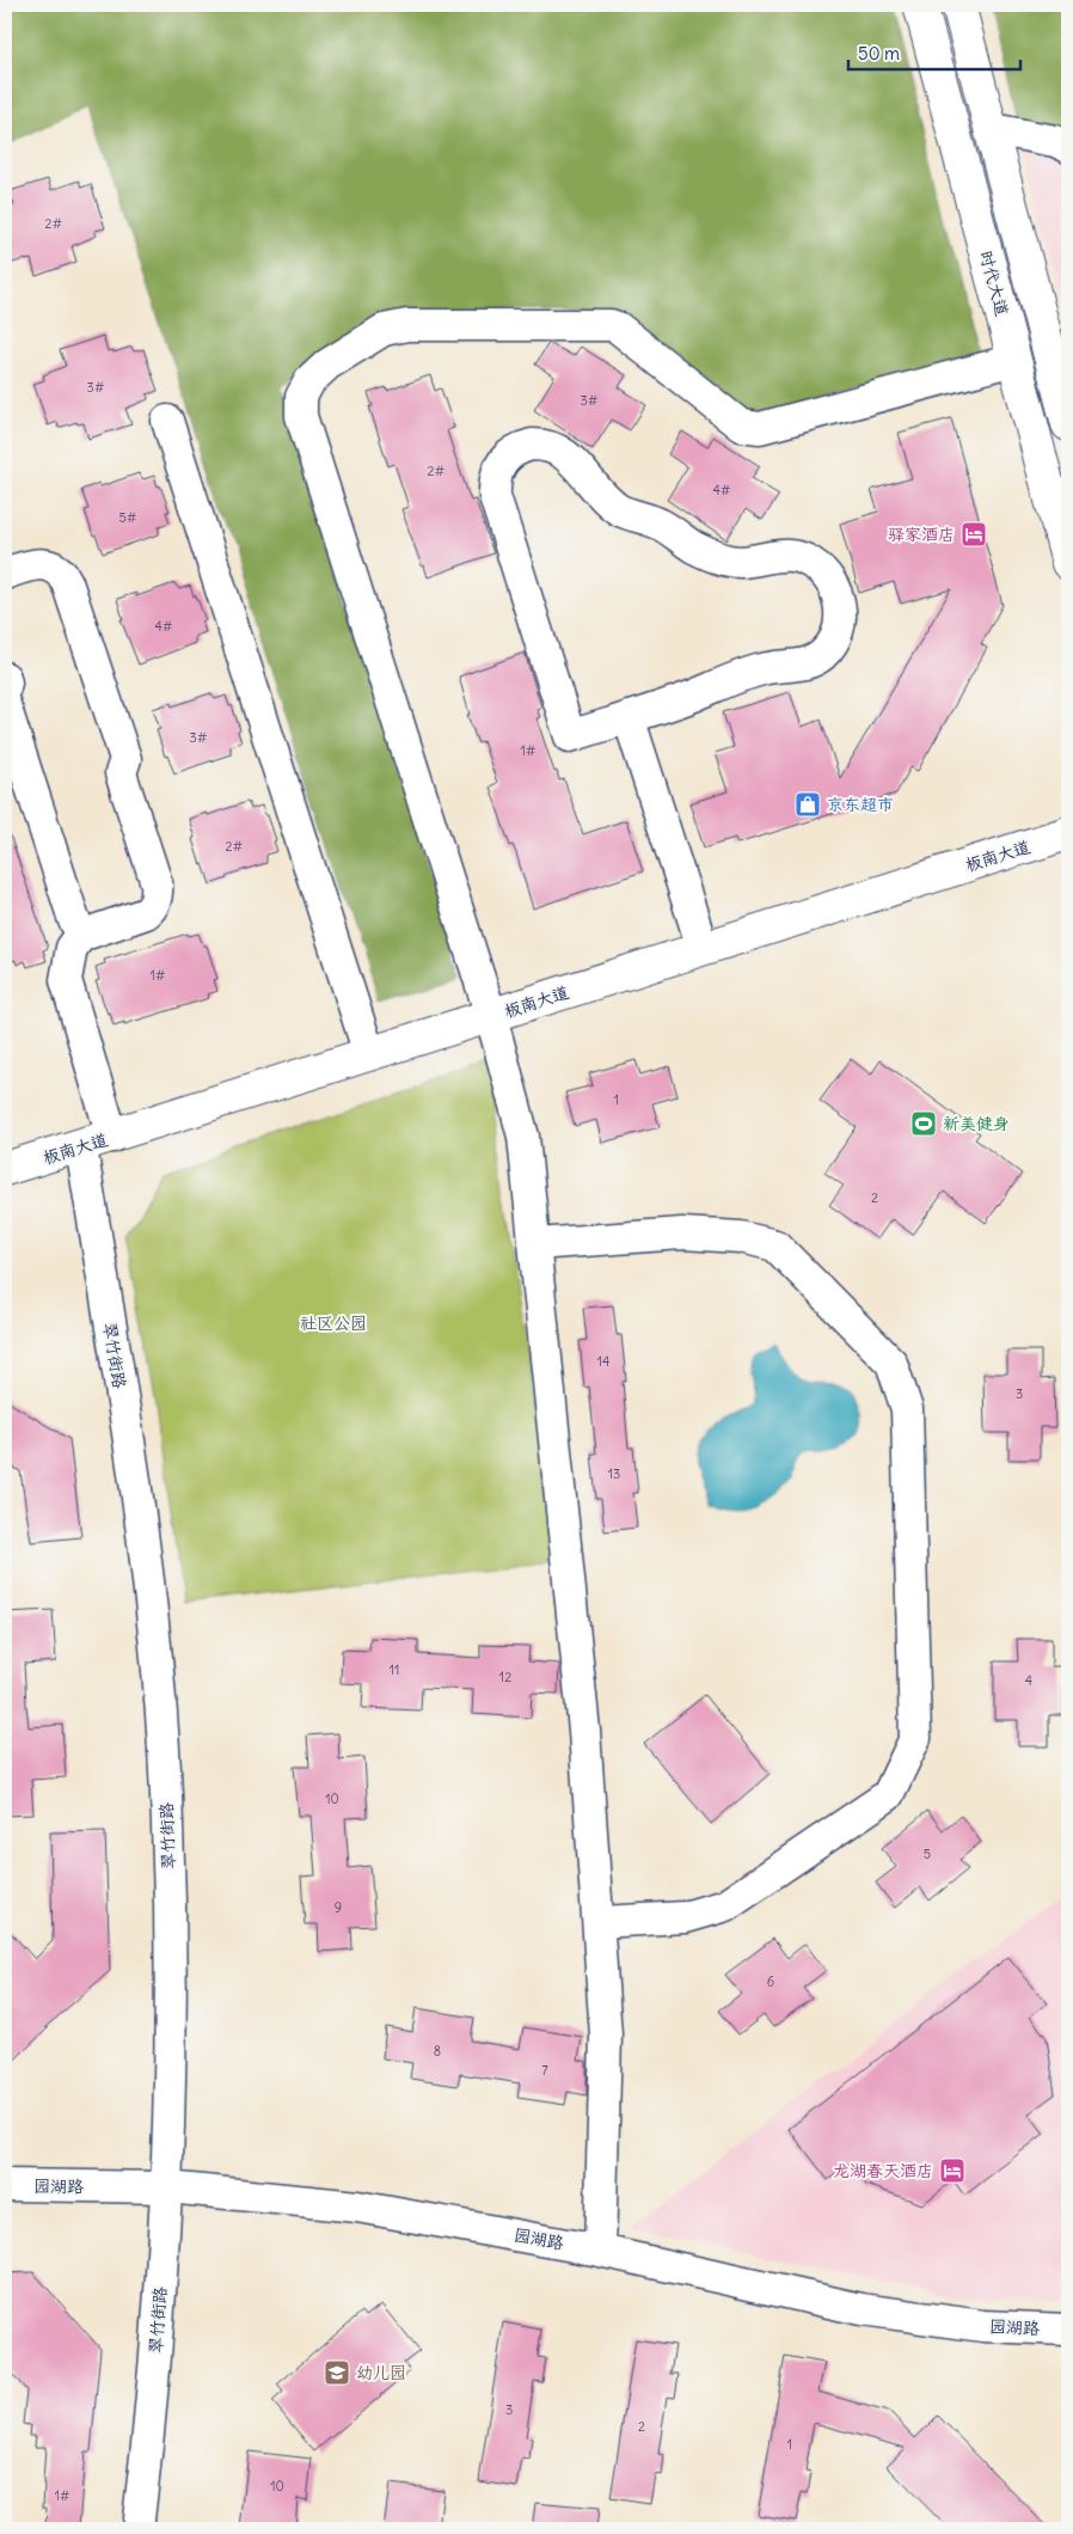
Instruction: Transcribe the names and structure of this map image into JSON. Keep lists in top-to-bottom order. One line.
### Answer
{"streets":{"main road":["时代大道","板南大道"],"street":["翠竹街路","园湖路"]},"crossings":[["板南大道","翠竹街路"],["翠竹街路","园湖路"]],"parks":["社区公园"],"places":{"hotel":["驿家酒店","龙湖春天酒店"],"shop":["京东超市"],"sports":["新美健身"],"school or university":["幼儿园"]},"house_numbers":["2#","3#","3#","2#","4#","5#","4#","3#","1#","2#","1#","1","2","14","3","13","11","12","4","10","5","9","6","8","7","3","2","1","10","1#"],"scale_bar":"50 m"}
